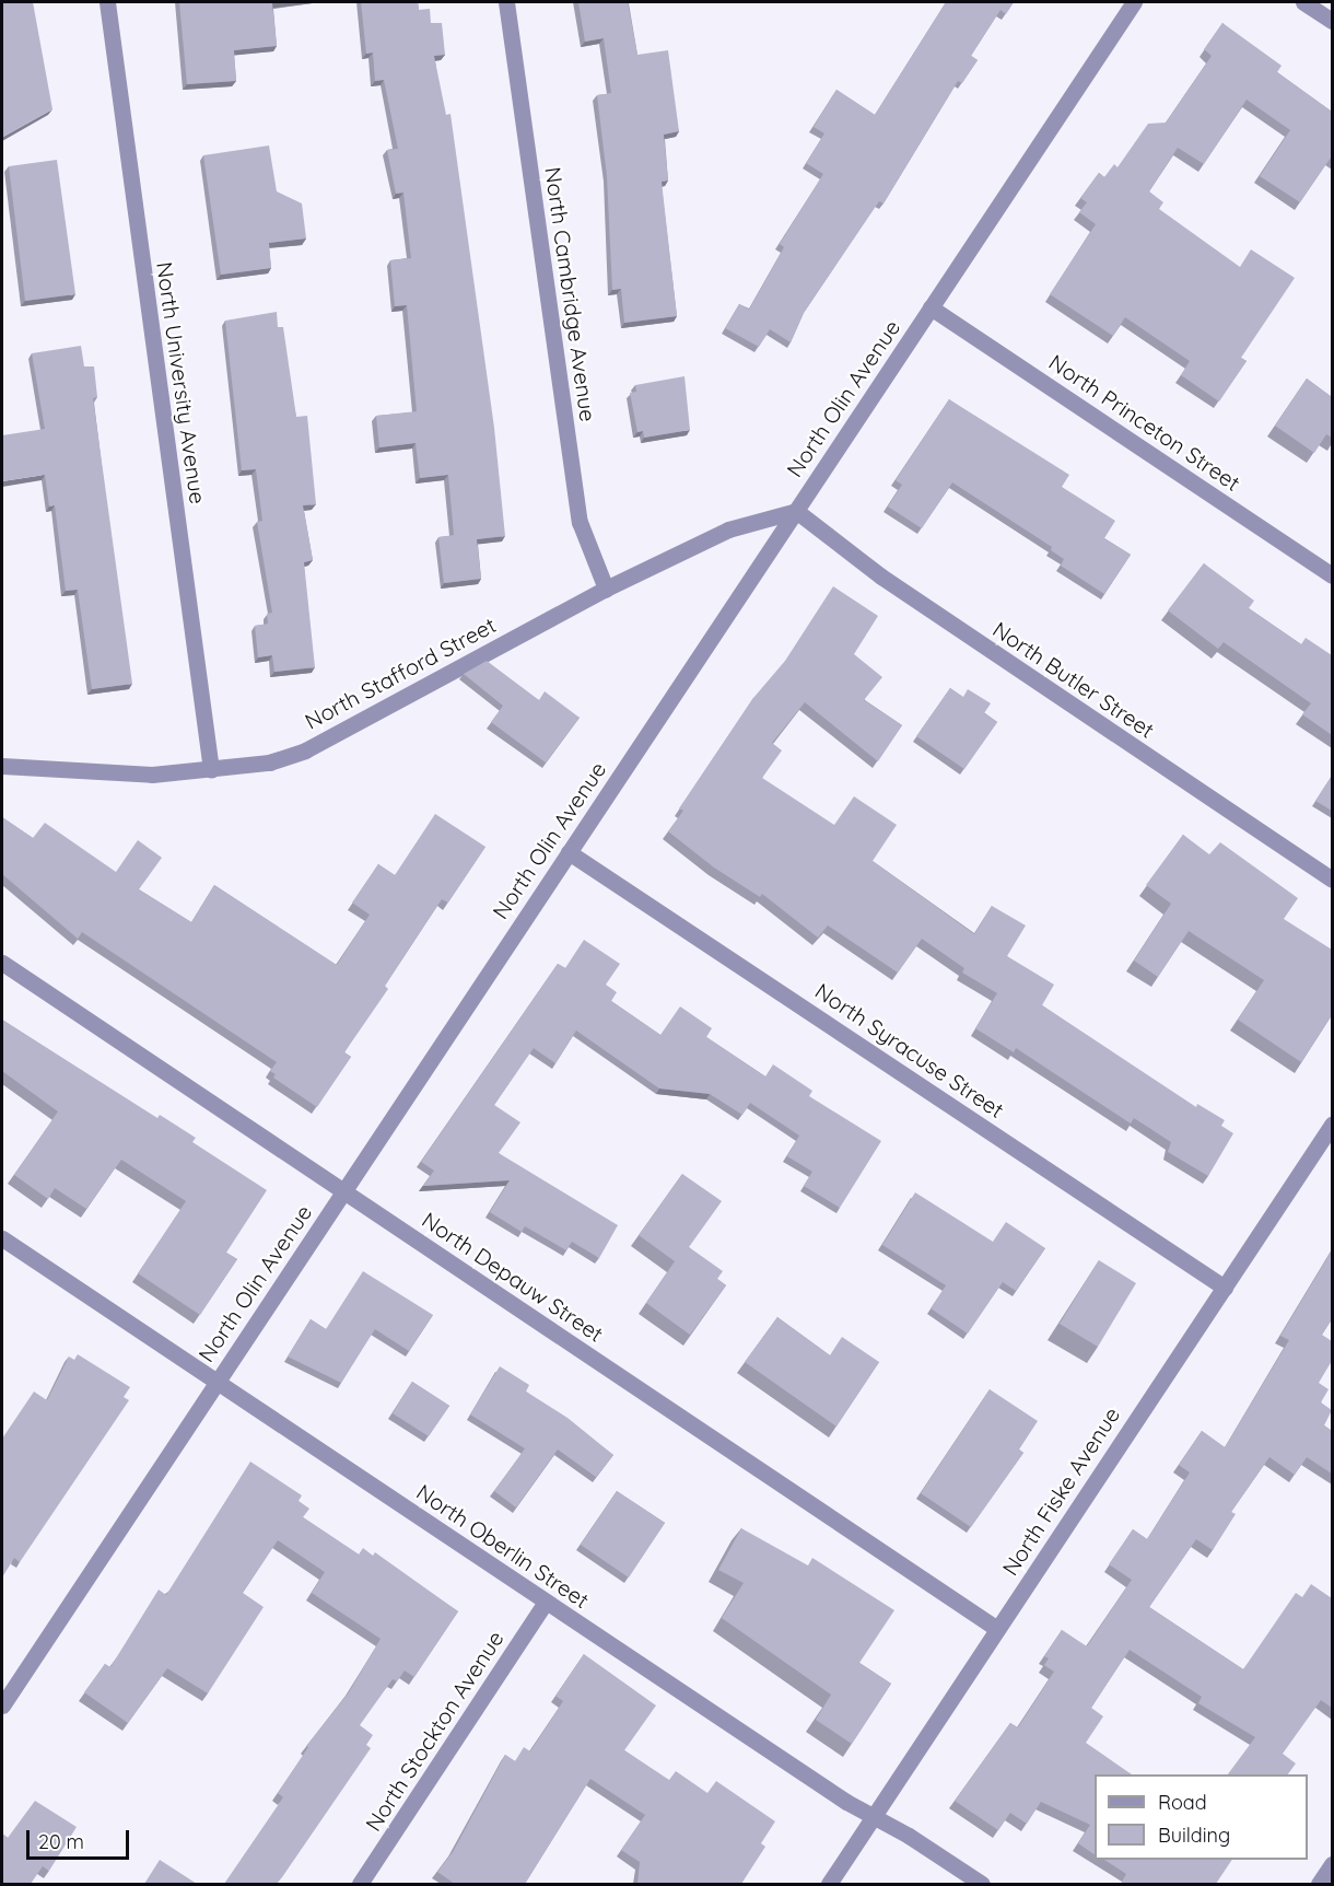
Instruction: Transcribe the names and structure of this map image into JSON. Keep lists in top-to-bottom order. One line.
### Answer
{"streets":{"street":["North Cambridge Avenue","North University Avenue","North Olin Avenue","North Princeton Street","North Stafford Street","North Butler Street","North Syracuse Street","North Depauw Street","North Fiske Avenue","North Oberlin Street","North Stockton Avenue"]},"crossings":[["North Cambridge Avenue","North Stafford Street"],["North University Avenue","North Stafford Street"],["North Olin Avenue","North Princeton Street"],["North Olin Avenue","North Stafford Street"],["North Olin Avenue","North Butler Street"],["North Olin Avenue","North Syracuse Street"],["North Olin Avenue","North Depauw Street"],["North Olin Avenue","North Oberlin Street"],["North Stafford Street","North Butler Street"],["North Syracuse Street","North Fiske Avenue"],["North Depauw Street","North Fiske Avenue"],["North Fiske Avenue","North Oberlin Street"],["North Oberlin Street","North Stockton Avenue"]],"legend":["Road","Building"],"scale_bar":"20 m"}
